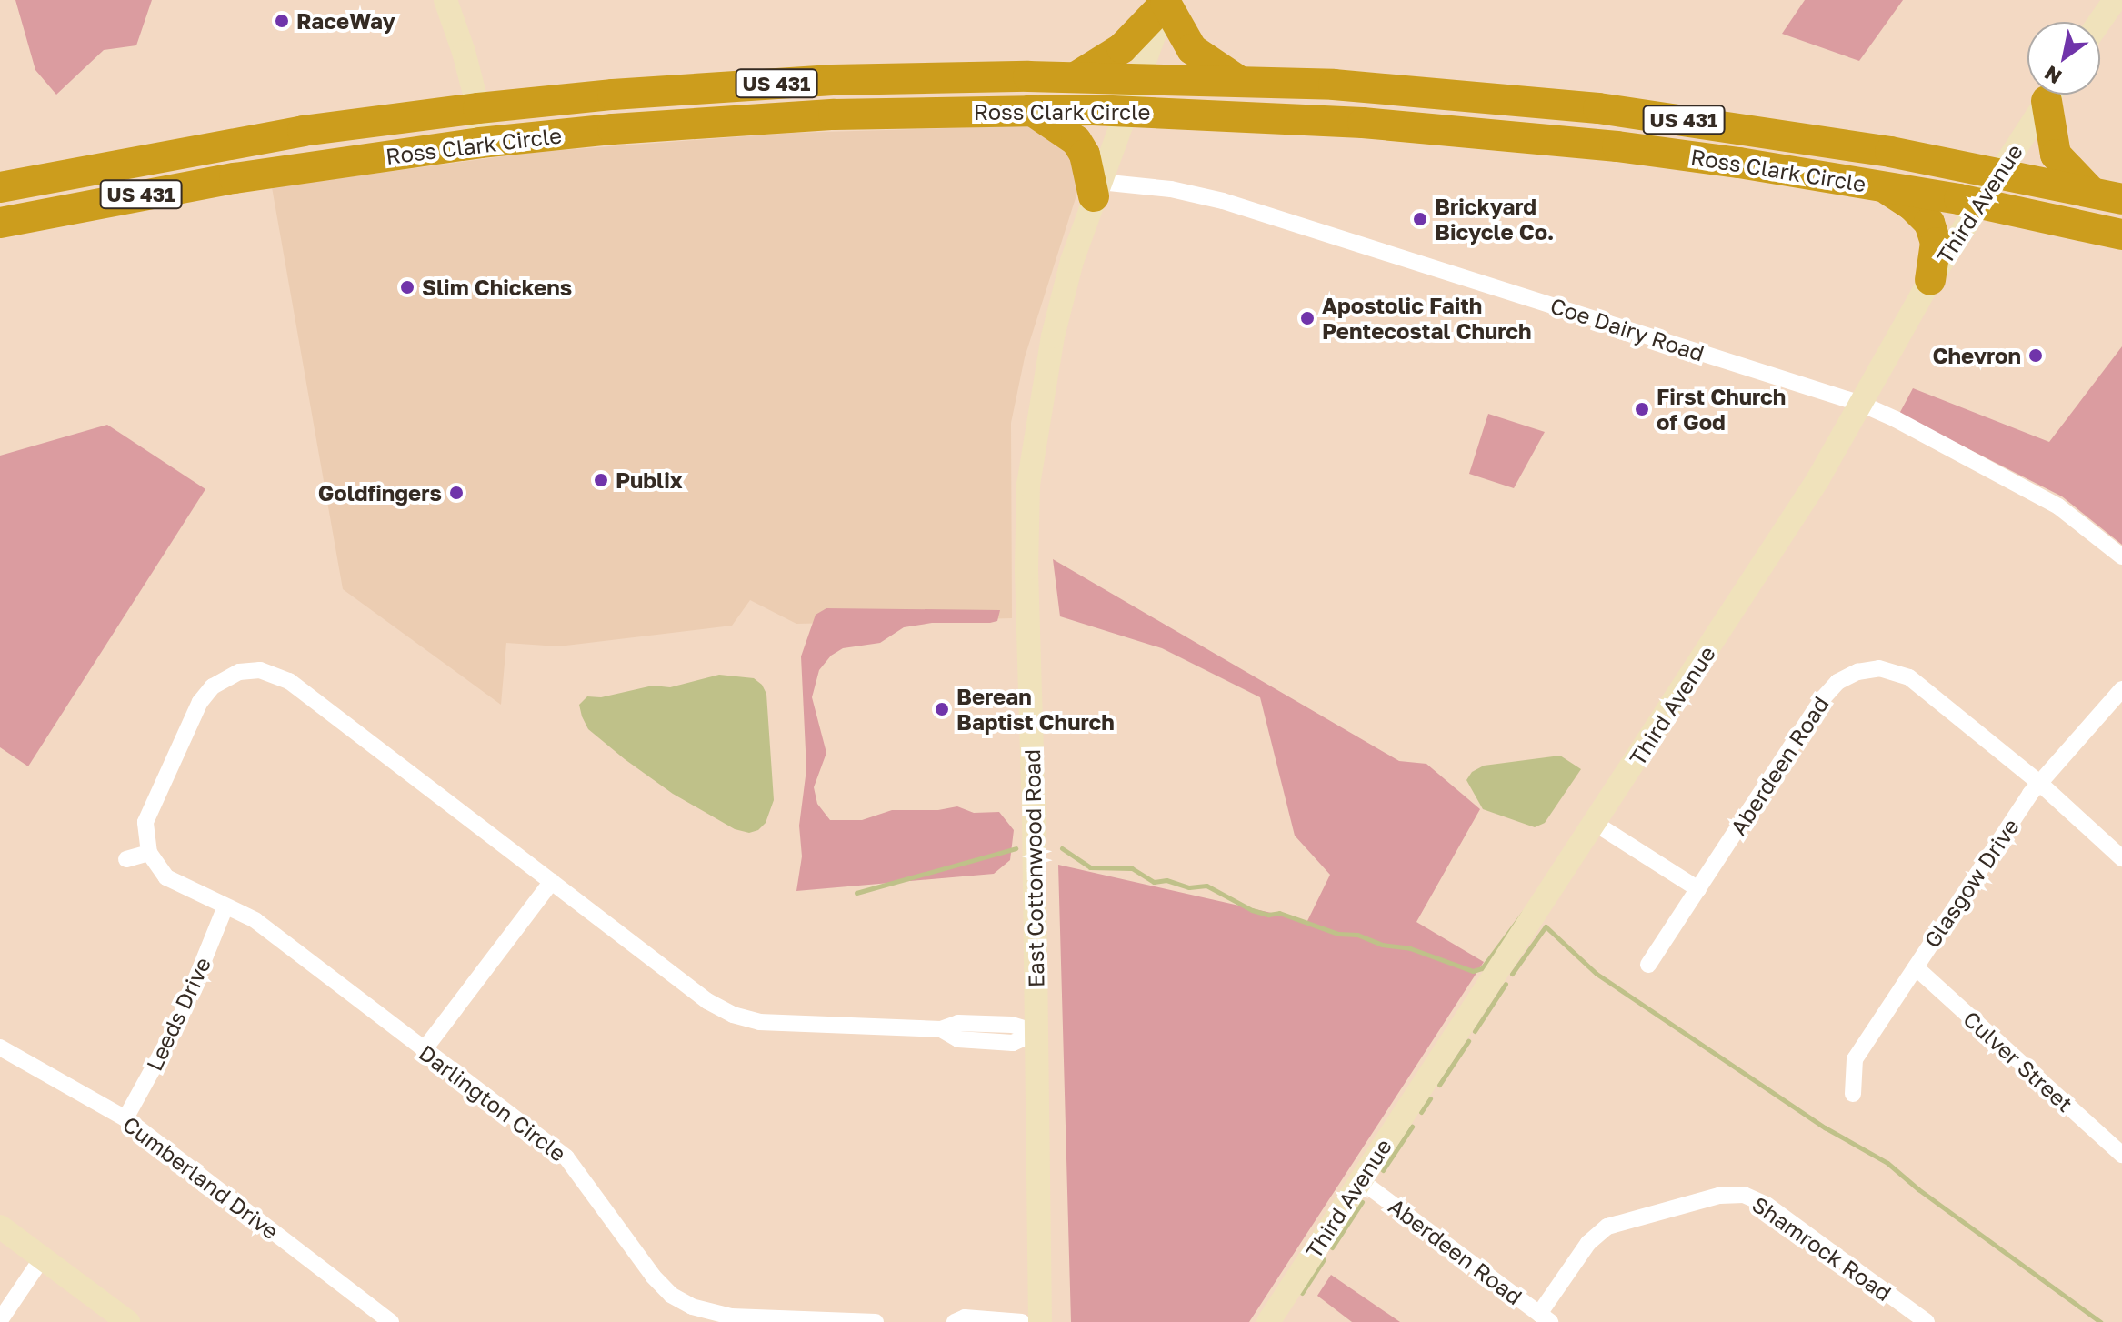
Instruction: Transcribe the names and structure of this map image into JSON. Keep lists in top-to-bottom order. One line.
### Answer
{"streets":{"highway":["US 431","Ross Clark Circle"],"street":["Third Avenue","Coe Dairy Road","Aberdeen Road","East Cottonwood Road","Glasgow Drive","Leeds Drive","Culver Street","Darlington Circle","Cumberland Drive","Shamrock Road"]},"crossings":[["Ross Clark Circle","Third Avenue"],["Ross Clark Circle","East Cottonwood Road"],["Third Avenue","Coe Dairy Road"],["Third Avenue","Aberdeen Road"],["Coe Dairy Road","East Cottonwood Road"],["Aberdeen Road","Glasgow Drive"],["Aberdeen Road","Shamrock Road"],["Glasgow Drive","Culver Street"],["Leeds Drive","Darlington Circle"],["Leeds Drive","Cumberland Drive"]],"places":["RaceWay","Brickyard Bicycle Co.","Slim Chickens","Apostolic Faith Pentecostal Church","Chevron","First Church of God","Publix","Goldfingers","Berean Baptist Church"],"north":"bottom left"}
